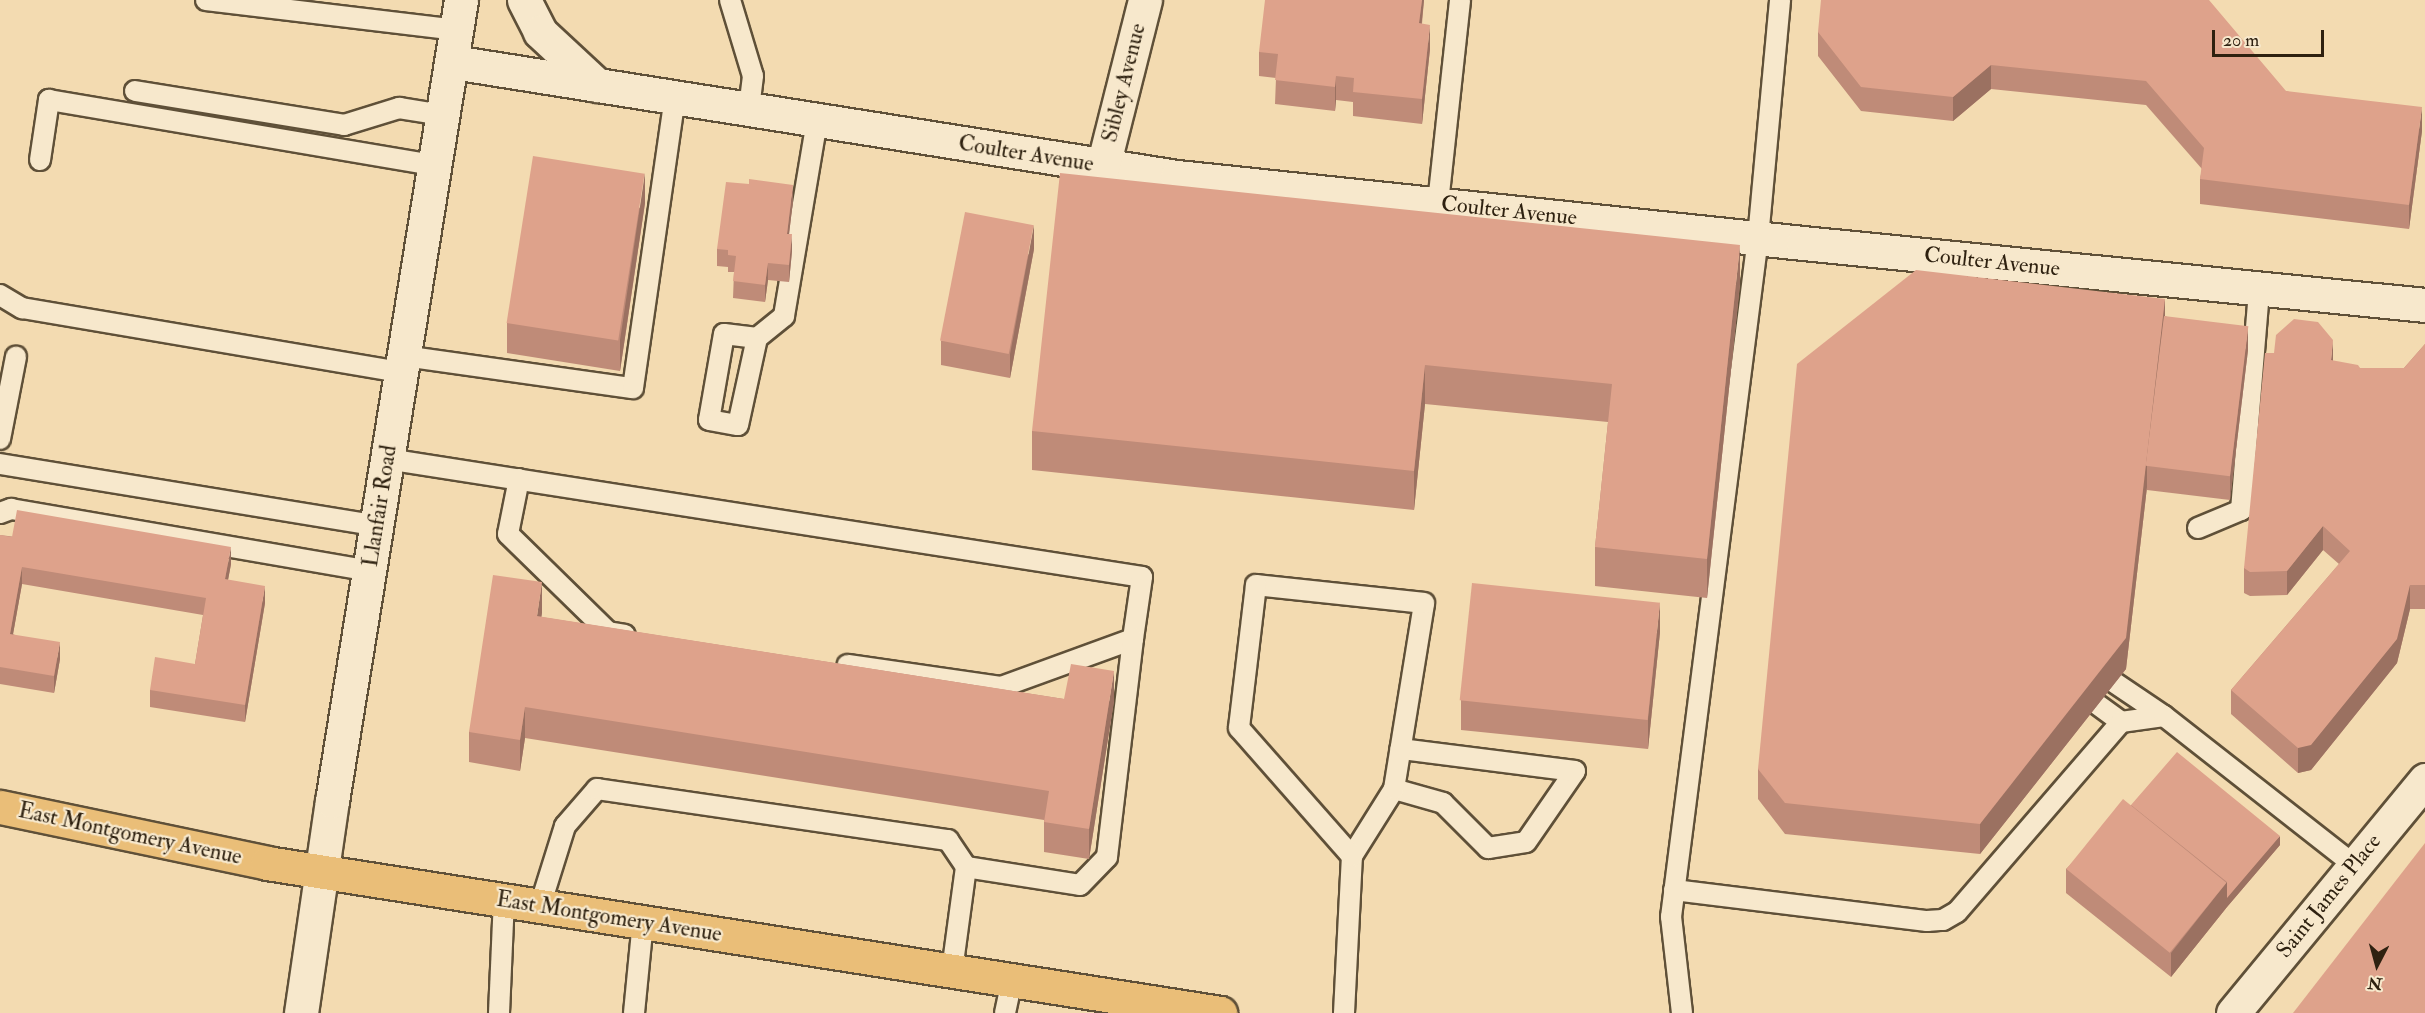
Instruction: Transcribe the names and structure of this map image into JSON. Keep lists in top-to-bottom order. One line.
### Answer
{"streets":{"main road":["East Montgomery Avenue"],"street":["Sibley Avenue","Coulter Avenue","Llanfair Road","Saint James Place"]},"crossings":[["Sibley Avenue","Coulter Avenue"],["Coulter Avenue","Llanfair Road"],["Llanfair Road","East Montgomery Avenue"]],"scale_bar":"20 m","north":"bottom"}
